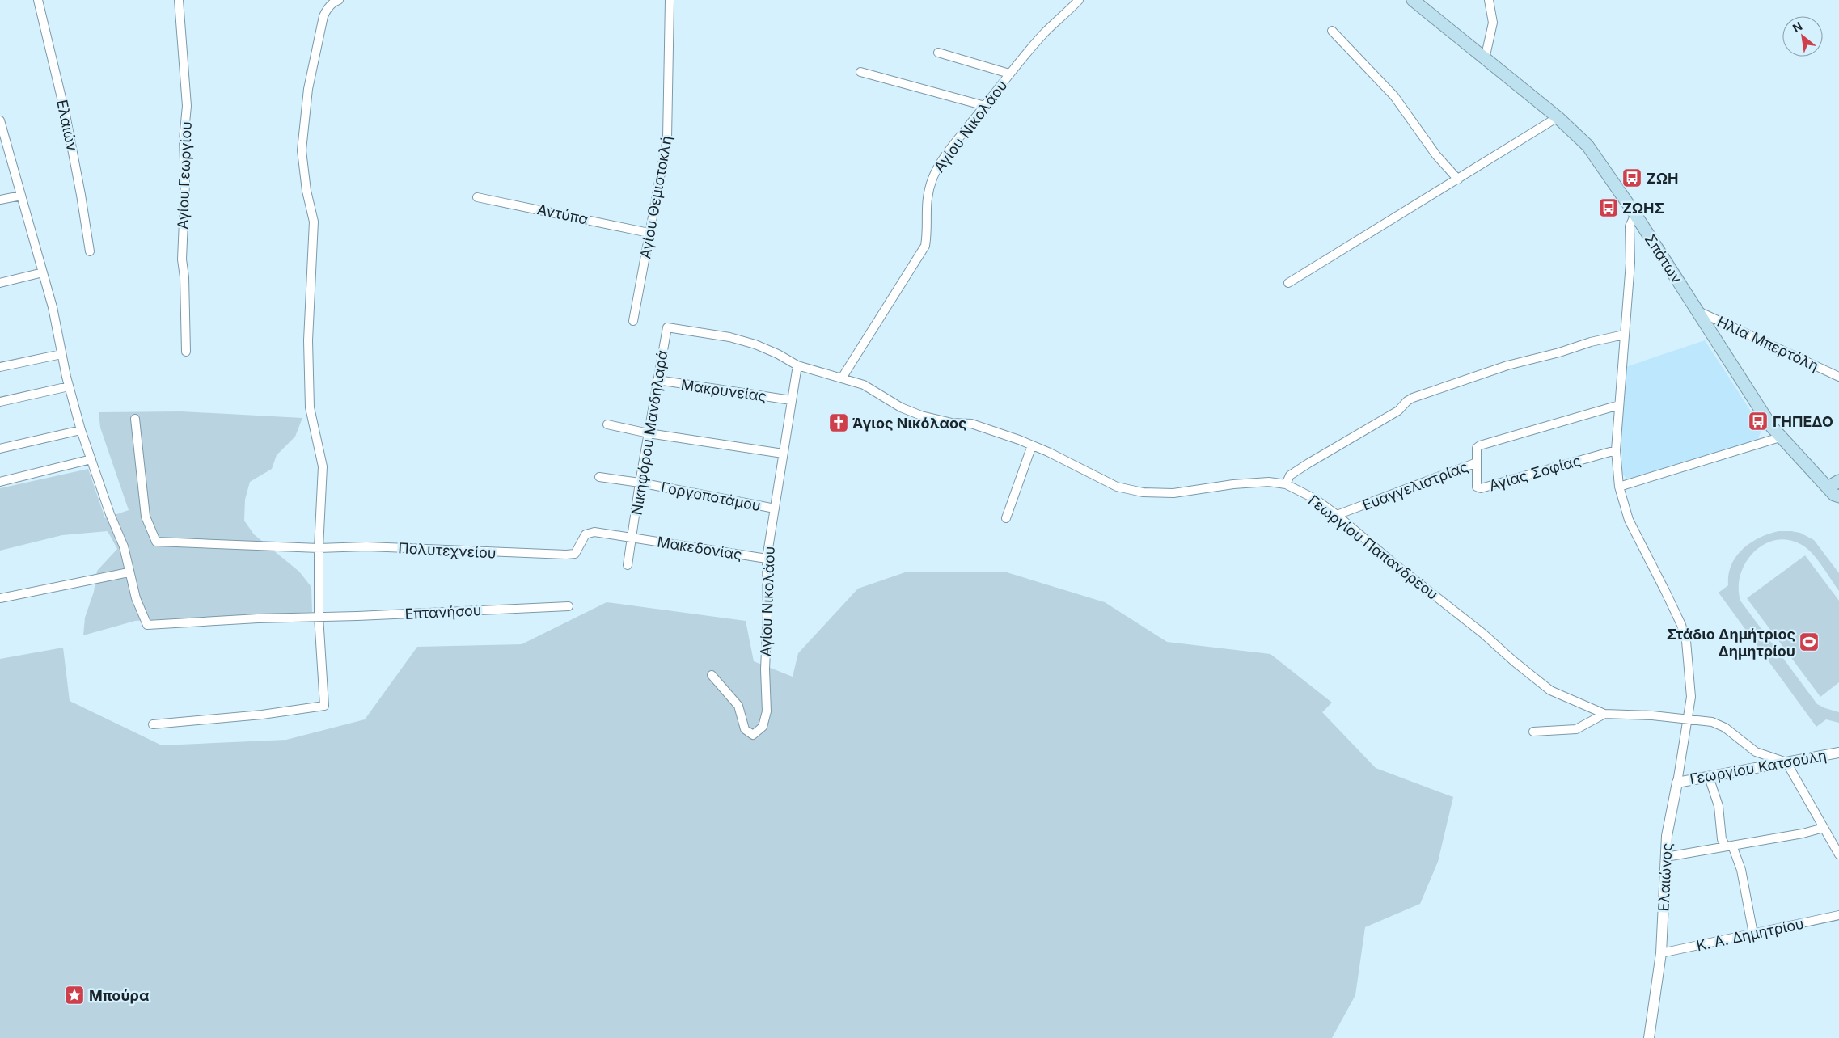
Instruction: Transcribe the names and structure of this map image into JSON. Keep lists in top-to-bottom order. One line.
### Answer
{"streets":{"main road":["Σπάτων"],"street":["Ελαιών","Αγίου Νικολάου","Αγίου Γεωργίου","Αγίου Θεμιστοκλή","Αντύπα","Ηλία Μπερτόλη","Μακρυνείας","Νικηφόρου Μανδηλαρά","Αγίας Σοφίας","Ευαγγελιστρίας","Γοργοποτάμου","Γεωργίου Παπανδρέου","Μακεδονίας","Πολυτεχνείου","Επτανήσου","Γεωργίου Κατσούλη","Ελαιώνος","Κ. Α. Δημητρίου"]},"crossings":[["Αγίου Νικολάου","Μακρυνείας"],["Αγίου Νικολάου","Γοργοποτάμου"],["Αγίου Νικολάου","Γεωργίου Παπανδρέου"],["Αγίου Νικολάου","Μακεδονίας"],["Αγίου Θεμιστοκλή","Αντύπα"],["Σπάτων","Ηλία Μπερτόλη"],["Σπάτων","Ελαιώνος"],["Μακρυνείας","Νικηφόρου Μανδηλαρά"],["Νικηφόρου Μανδηλαρά","Γοργοποτάμου"],["Νικηφόρου Μανδηλαρά","Γεωργίου Παπανδρέου"],["Νικηφόρου Μανδηλαρά","Μακεδονίας"],["Αγίας Σοφίας","Ευαγγελιστρίας"],["Αγίας Σοφίας","Ελαιώνος"],["Ευαγγελιστρίας","Γεωργίου Παπανδρέου"],["Ευαγγελιστρίας","Ελαιώνος"],["Γεωργίου Παπανδρέου","Γεωργίου Κατσούλη"],["Γεωργίου Παπανδρέου","Ελαιώνος"],["Μακεδονίας","Πολυτεχνείου"],["Γεωργίου Κατσούλη","Ελαιώνος"],["Ελαιώνος","Κ. Α. Δημητρίου"]],"places":{"bus stop":["ΖΩΗ","ΖΩΗΣ","ΓΗΠΕΔΟ"],"church":["Άγιος Νικόλαος"],"sports":["Στάδιο Δημήτριος Δημητρίου"],"place":["Μπούρα"]},"north":"top left"}
